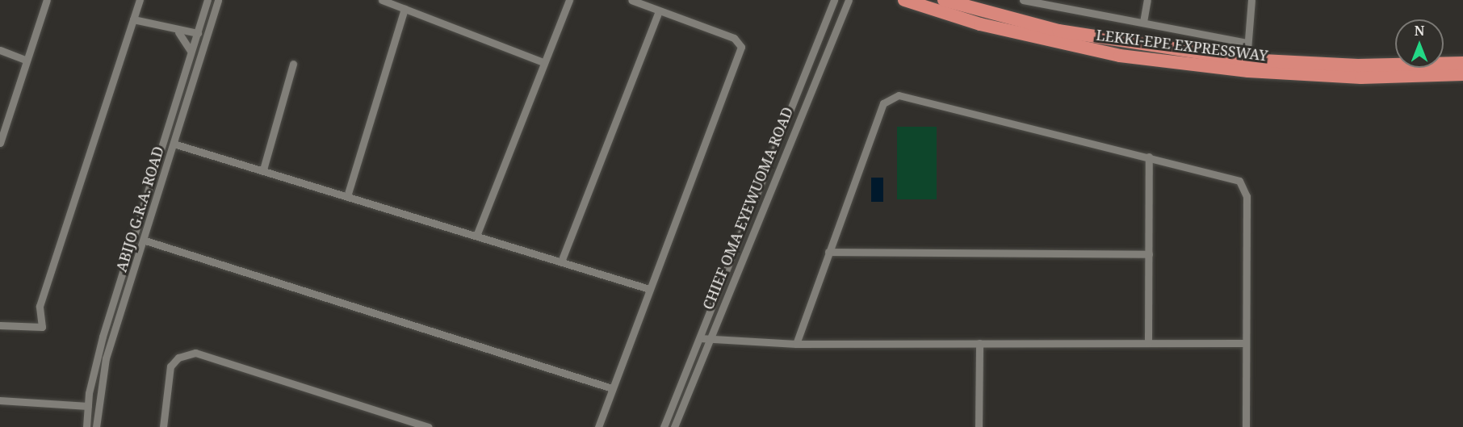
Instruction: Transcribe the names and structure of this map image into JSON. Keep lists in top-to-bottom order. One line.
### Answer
{"streets":{"highway":["LEKKI-EPE EXPRESSWAY"],"street":["CHIEF OMA EYEWUOMA ROAD","ABIJO G.R.A. ROAD"]},"north":"top"}
